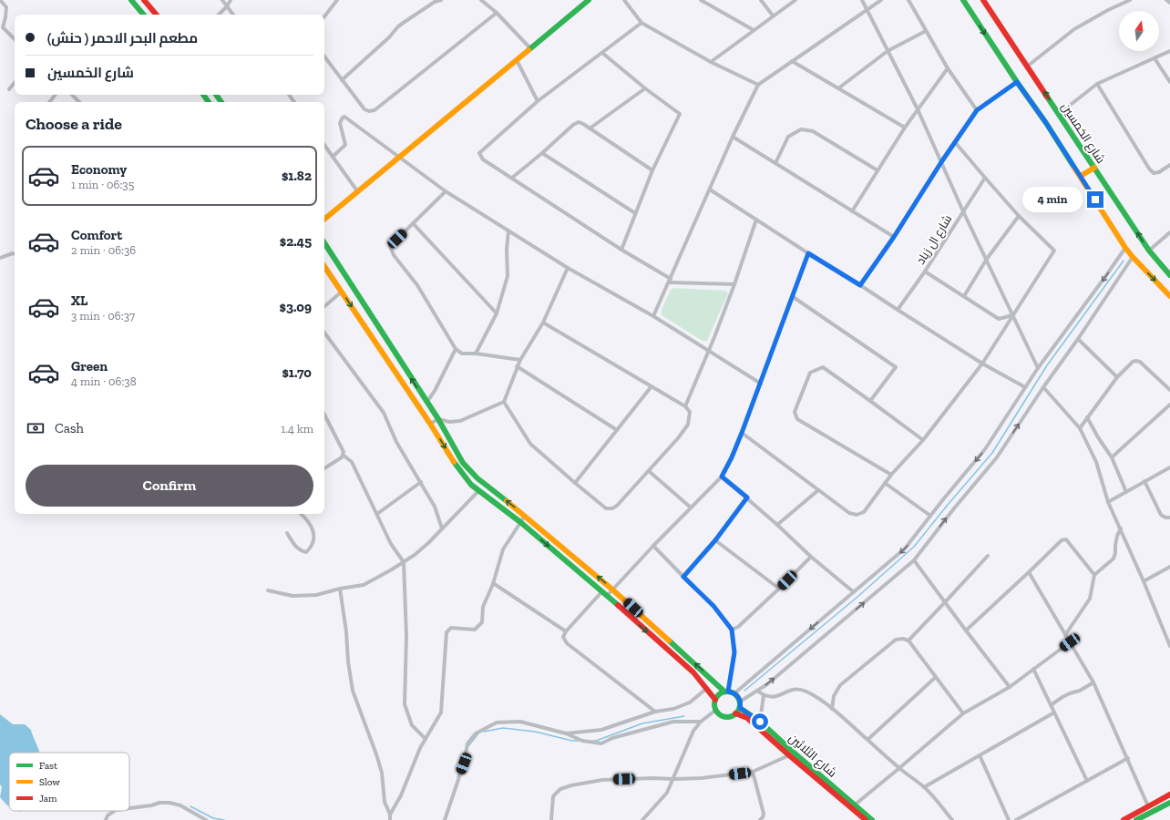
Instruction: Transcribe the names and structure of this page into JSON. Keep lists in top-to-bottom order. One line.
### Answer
{"streets":{"main road":["شارع الخمسين","شارع الثلاثين"],"street":["شارع ال زياد"]},"legend":["Fast","Slow","Jam"],"north":"top","page":{"banner":["مطعم البحر الاحمر ( حنش)","شارع الخمسين"],"heading":"Choose a ride","list":[{"name":"Economy","note":"1 min · 06:35","value":"$1.82"},{"name":"Comfort","note":"2 min · 06:36","value":"$2.45"},{"name":"XL","note":"3 min · 06:37","value":"$3.09"},{"name":"Green","note":"4 min · 06:38","value":"$1.70"}],"bubble":"4 min","pay":["Cash","1.4 km"],"buttons":"Confirm"}}
